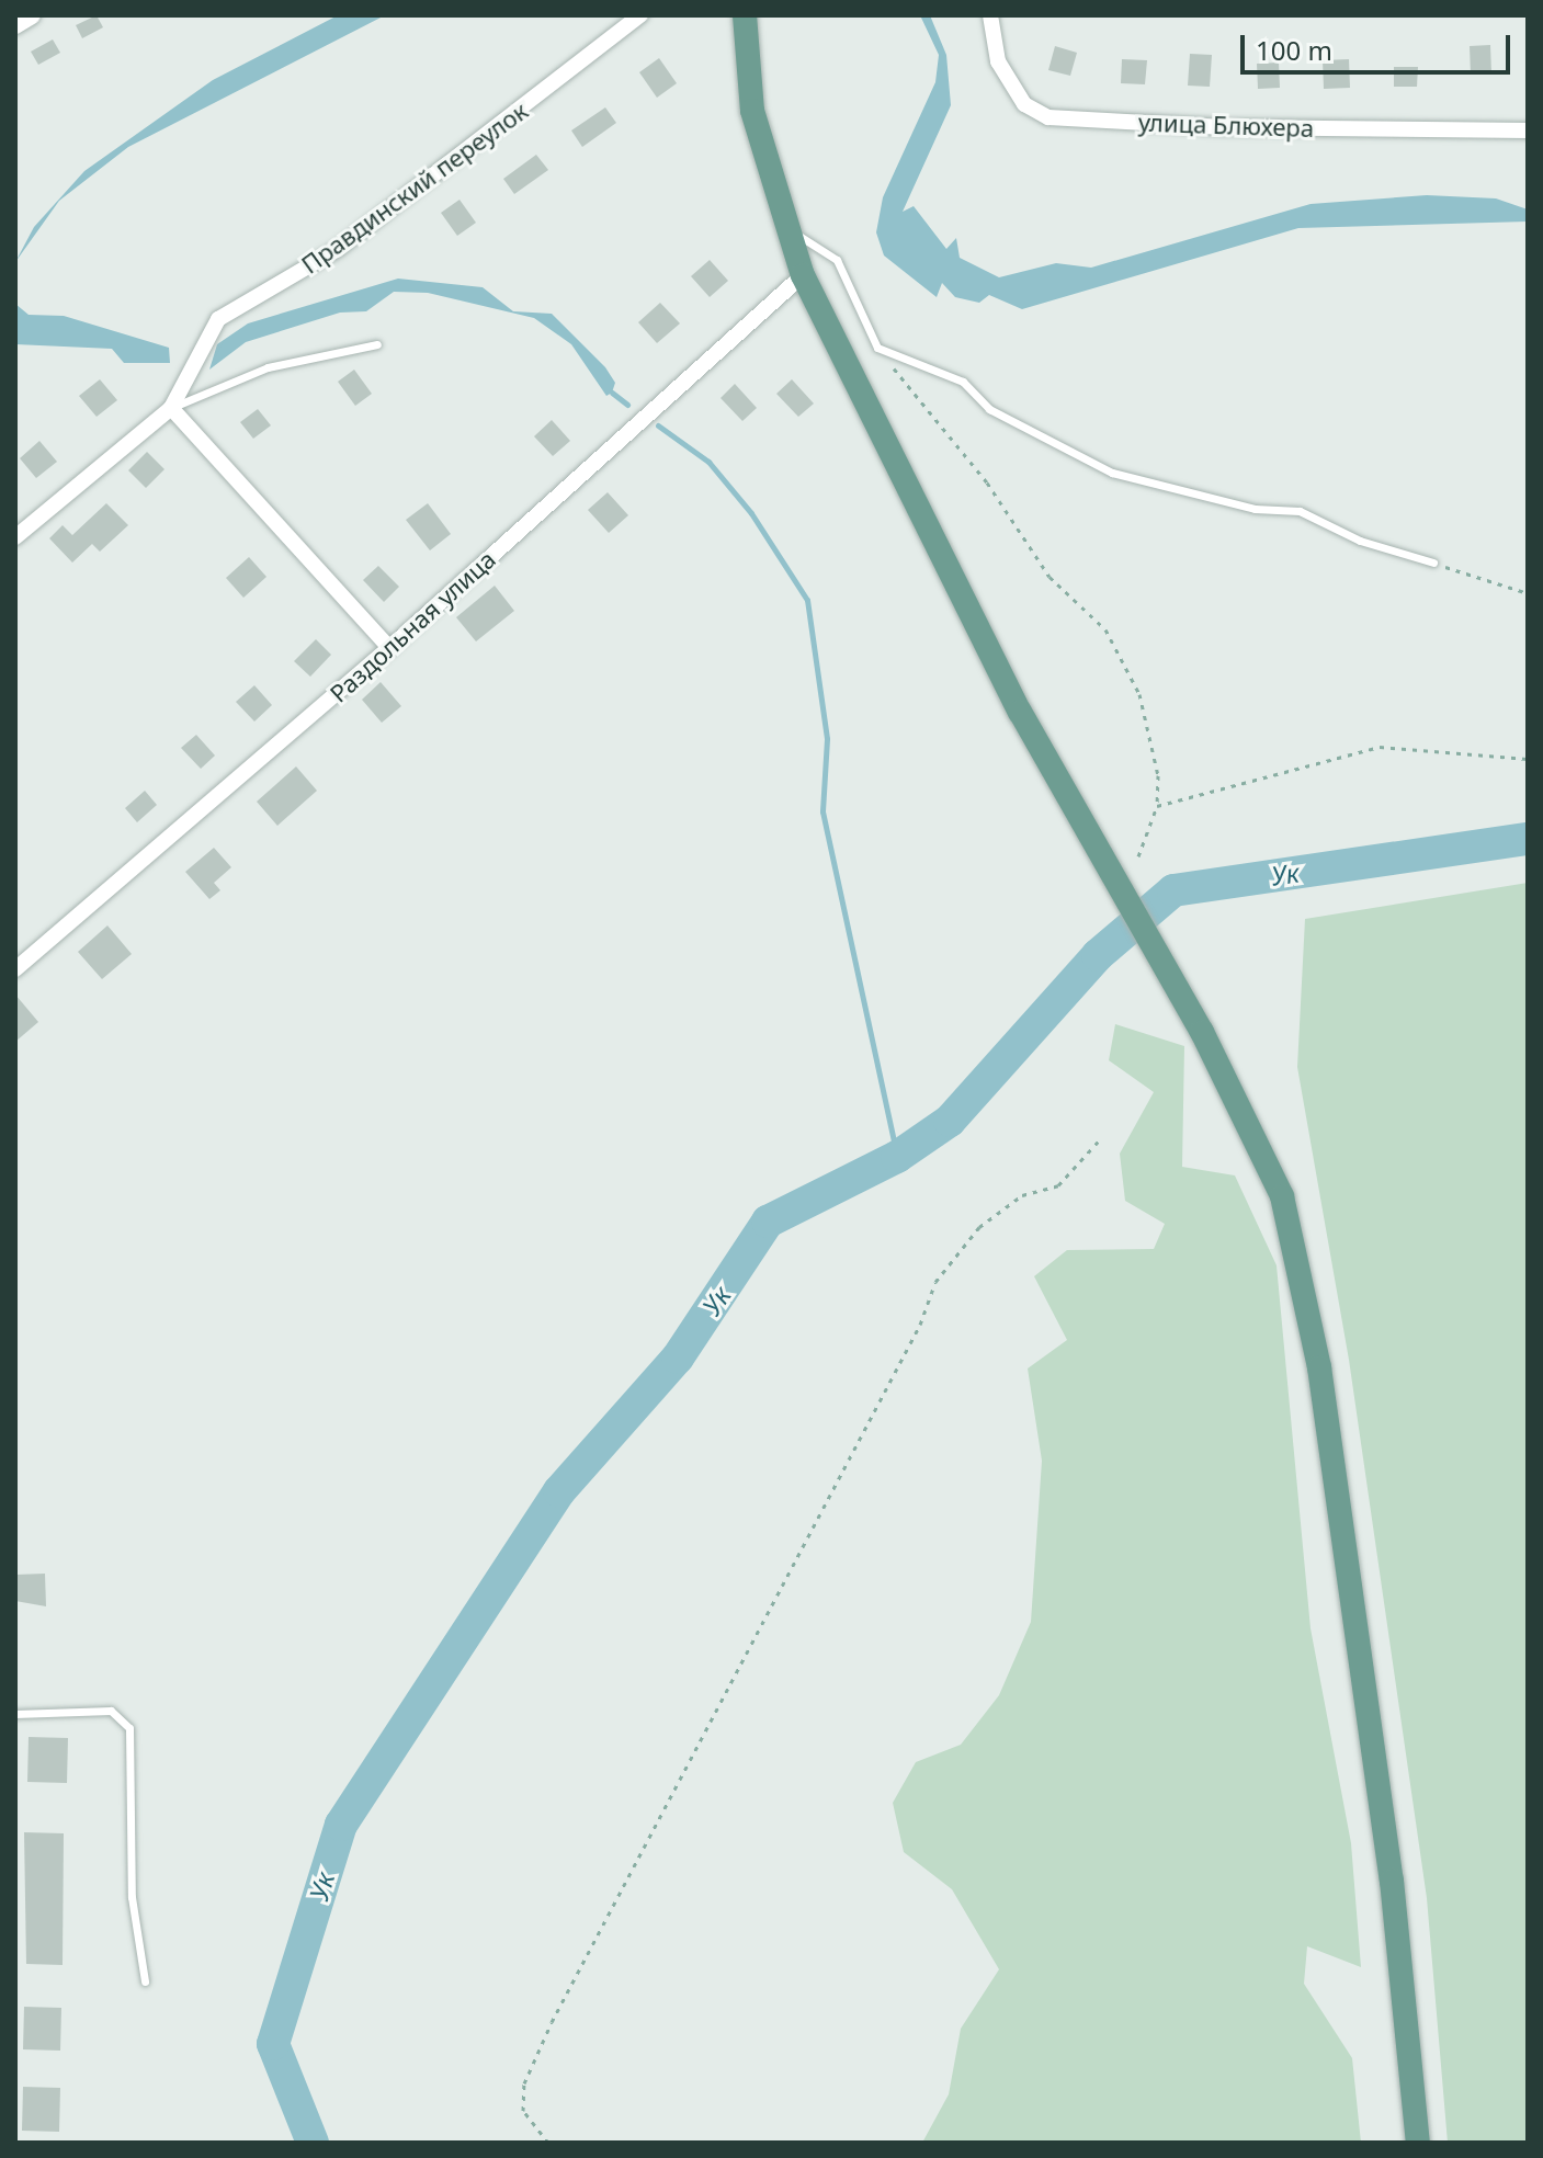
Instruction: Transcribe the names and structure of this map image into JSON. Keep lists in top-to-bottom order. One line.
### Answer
{"streets":{"street":["улица Блюхера","Правдинский переулок","Раздольная улица"]},"water":["Ук"],"scale_bar":"100 m"}
